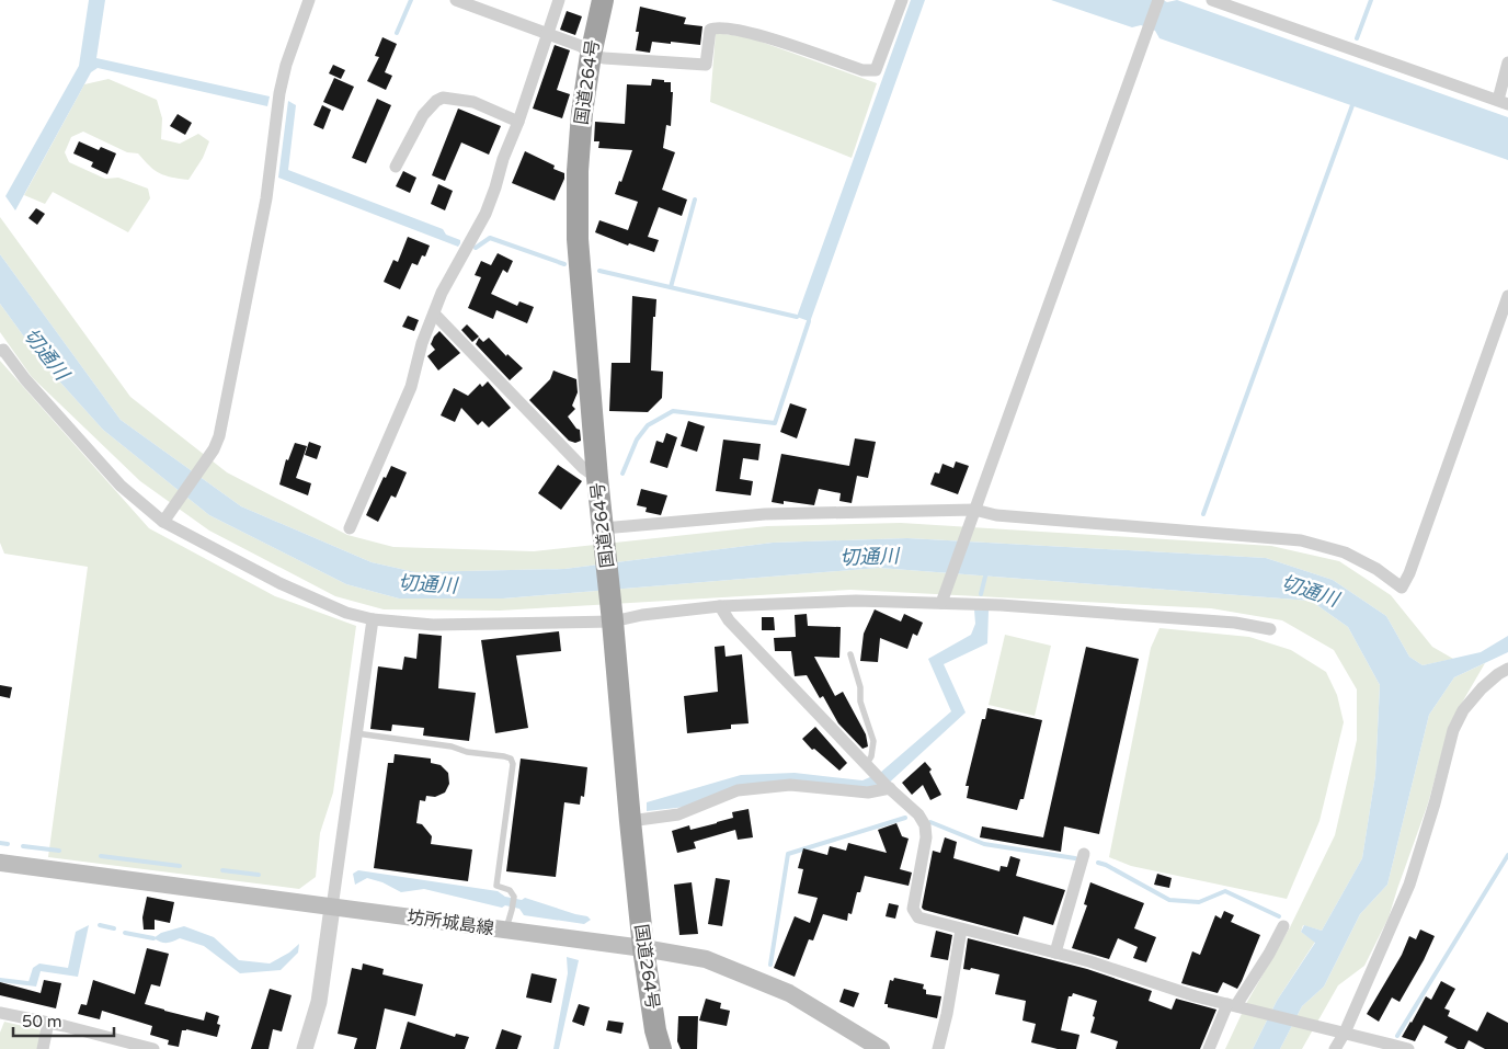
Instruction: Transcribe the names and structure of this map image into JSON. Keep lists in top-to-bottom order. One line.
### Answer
{"streets":{"highway":["国道264号"],"main road":["坊所城島線"]},"crossings":[["国道264号","坊所城島線"]],"water":["切通川"],"scale_bar":"50 m"}
